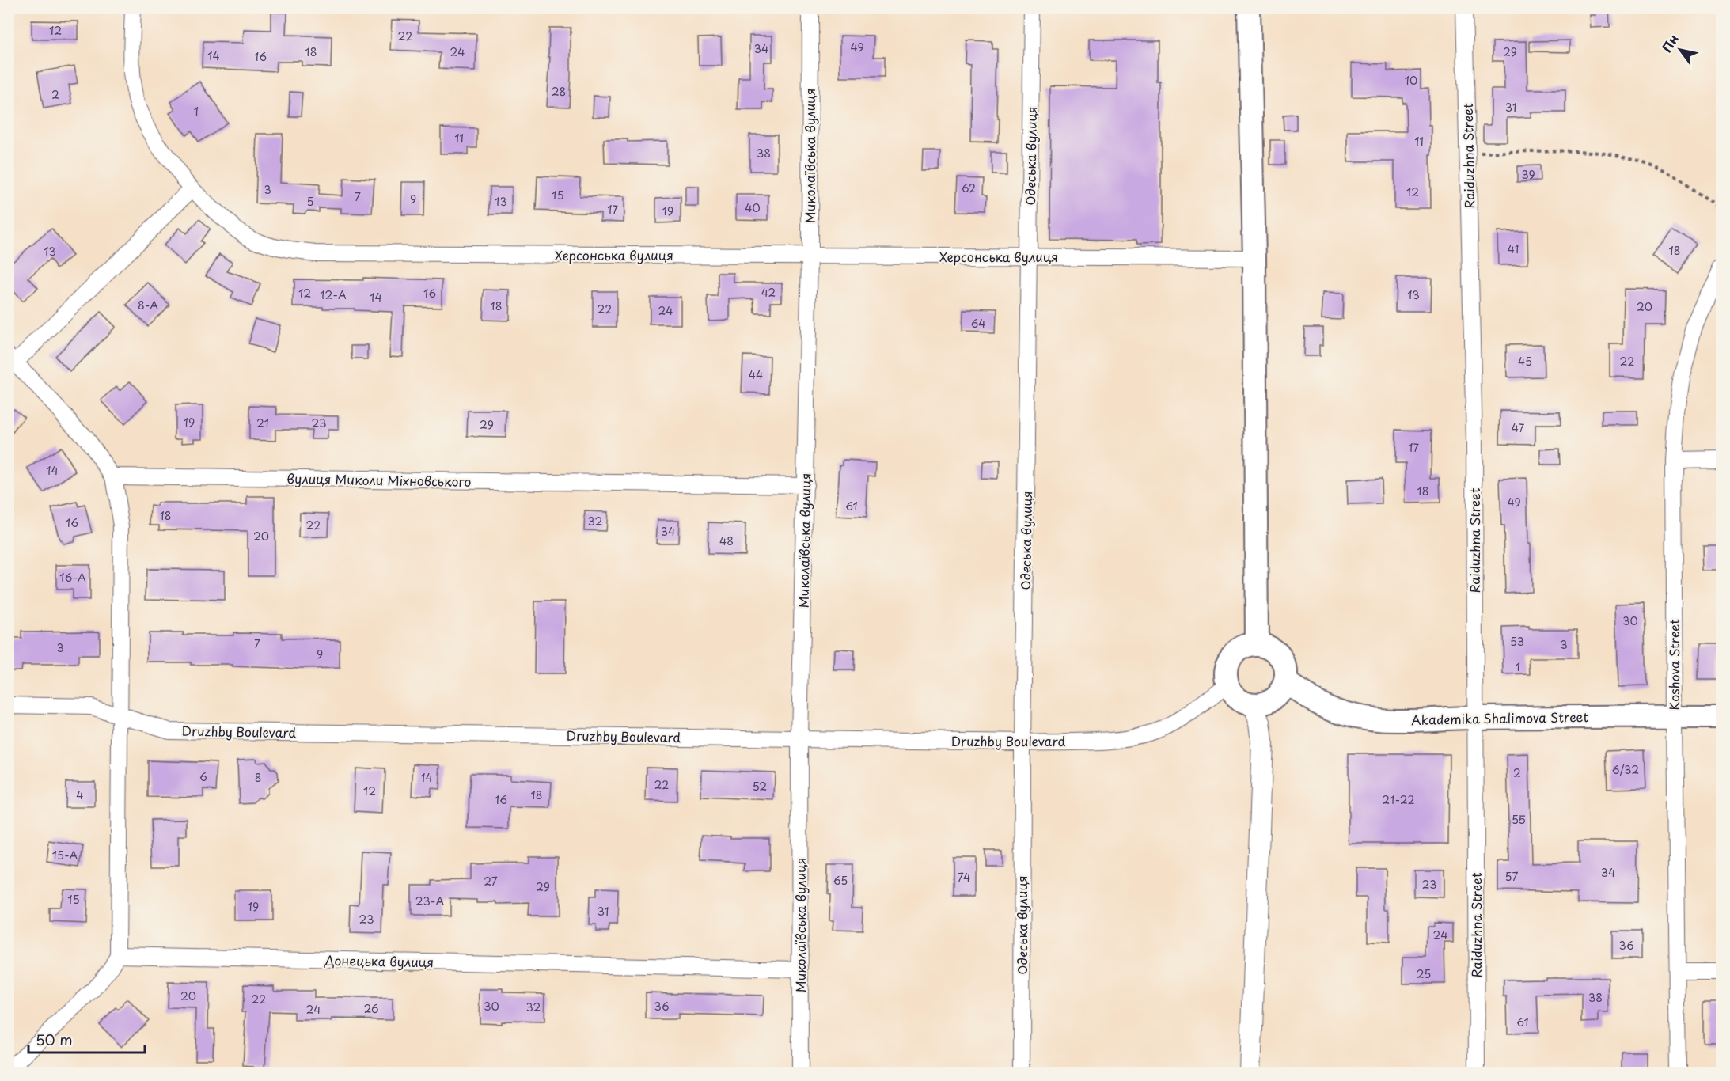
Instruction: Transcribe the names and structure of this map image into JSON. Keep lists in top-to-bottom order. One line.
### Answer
{"streets":{"main road":["Akademika Shalimova Street"],"street":["Миколаївська вулиця","Одеська вулиця","Raiduzhna Street","Херсонська вулиця","вулиця Миколи Міхновського","Koshova Street","Druzhby Boulevard","Донецька вулиця"]},"crossings":[["Миколаївська вулиця","Херсонська вулиця"],["Миколаївська вулиця","вулиця Миколи Міхновського"],["Миколаївська вулиця","Druzhby Boulevard"],["Миколаївська вулиця","Донецька вулиця"],["Одеська вулиця","Херсонська вулиця"],["Одеська вулиця","Druzhby Boulevard"],["Raiduzhna Street","Akademika Shalimova Street"],["Koshova Street","Akademika Shalimova Street"],["Akademika Shalimova Street","Druzhby Boulevard"]],"house_numbers":["12","22","49","34","18","24","29","14","16","10","28","2","31","1","11","11","38","39","62","3","12","15","7","9","5","13","40","17","19","41","18","13","42","12","16","12-А","13","14","8-А","18","20","22","24","64","45","22","44","19","21","23","29","47","17","14","18","49","61","18","32","16","22","34","20","48","16-А","30","53","7","3","3","9","1","6/32","2","6","8","14","22","52","12","4","18","16","21-22","55","15-А","34","57","74","65","27","23","29","15","23-А","19","31","23","24","36","25","20","38","22","30","36","32","26","24","61"],"scale_bar":"50 m","north":"top left"}
